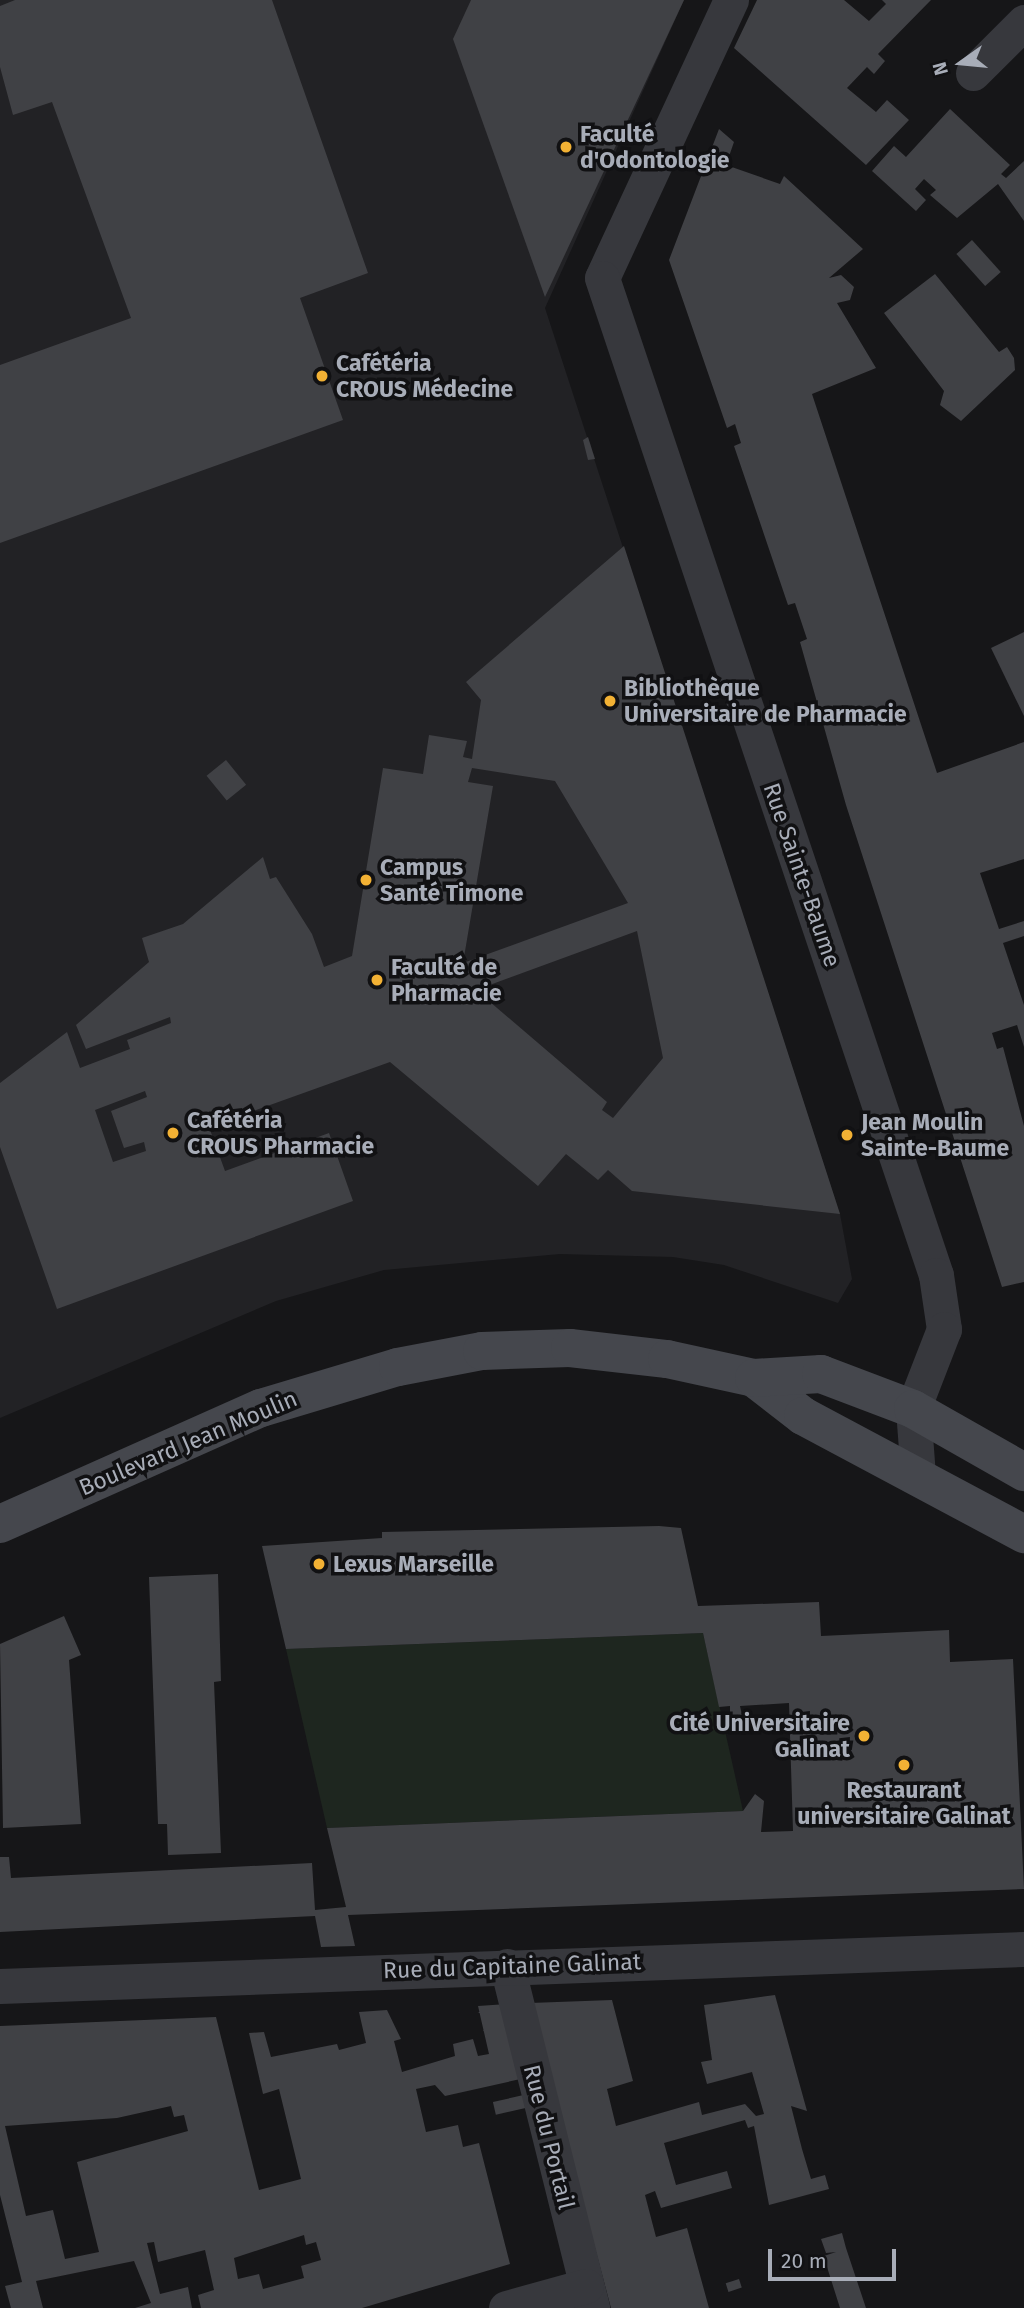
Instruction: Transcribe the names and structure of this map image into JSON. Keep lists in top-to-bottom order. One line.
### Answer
{"streets":{"main road":["Boulevard Jean Moulin"],"street":["Rue Sainte-Baume","Rue du Capitaine Galinat","Rue du Portail"]},"crossings":[["Rue Sainte-Baume","Boulevard Jean Moulin"],["Rue du Capitaine Galinat","Rue du Portail"]],"places":["Faculté d'Odontologie","Cafétéria CROUS Médecine","Bibliothèque Universitaire de Pharmacie","Campus Santé Timone","Faculté de Pharmacie","Cafétéria CROUS Pharmacie","Jean Moulin Sainte-Baume","Lexus Marseille","Cité Universitaire Galinat","Restaurant universitaire Galinat"],"scale_bar":"20 m","north":"left"}
